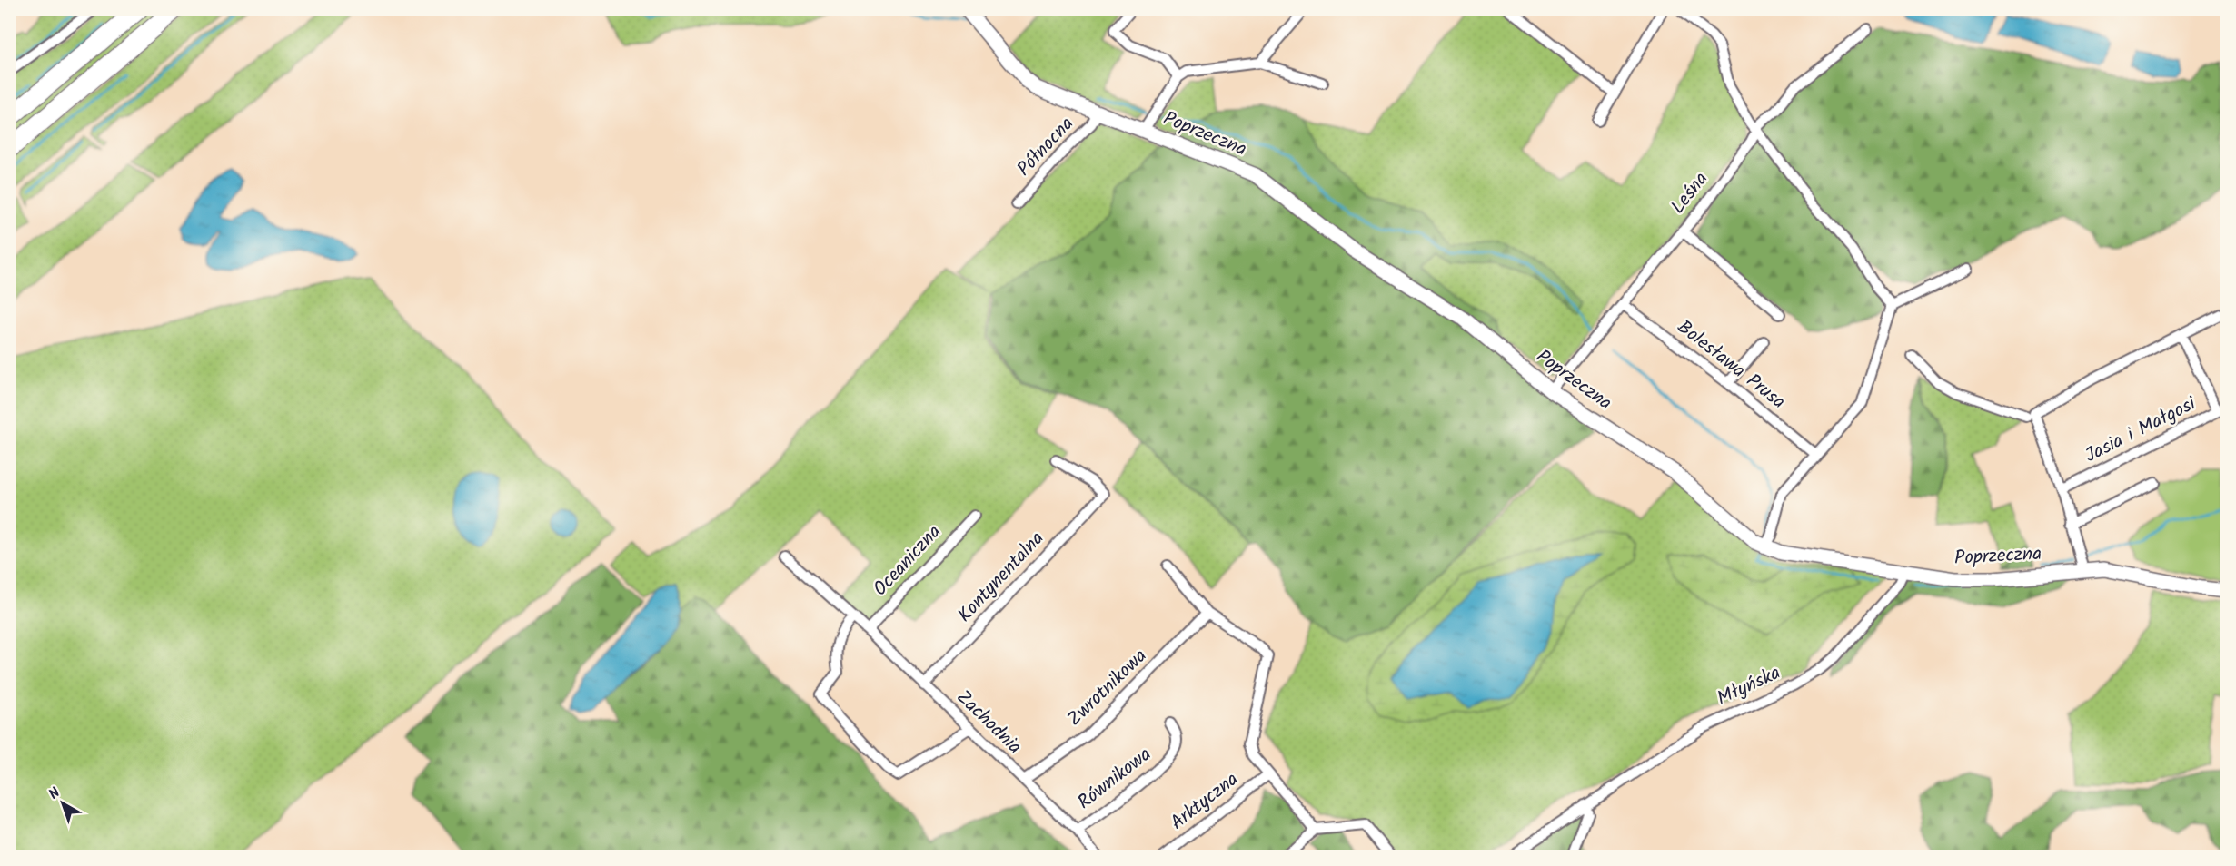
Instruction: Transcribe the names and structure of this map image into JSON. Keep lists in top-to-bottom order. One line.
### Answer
{"streets":{"street":["Poprzeczna","Północna","Leśna","Bolesława Prusa","Jasia i Małgosi","Oceaniczna","Kontynentalna","Młyńska","Zwrotnikowa","Zachodnia","Równikowa","Arktyczna"]},"crossings":[["Poprzeczna","Północna"],["Poprzeczna","Leśna"],["Poprzeczna","Młyńska"],["Leśna","Bolesława Prusa"],["Oceaniczna","Zachodnia"],["Kontynentalna","Zachodnia"],["Zwrotnikowa","Zachodnia"],["Zachodnia","Równikowa"]],"north":"top left"}
